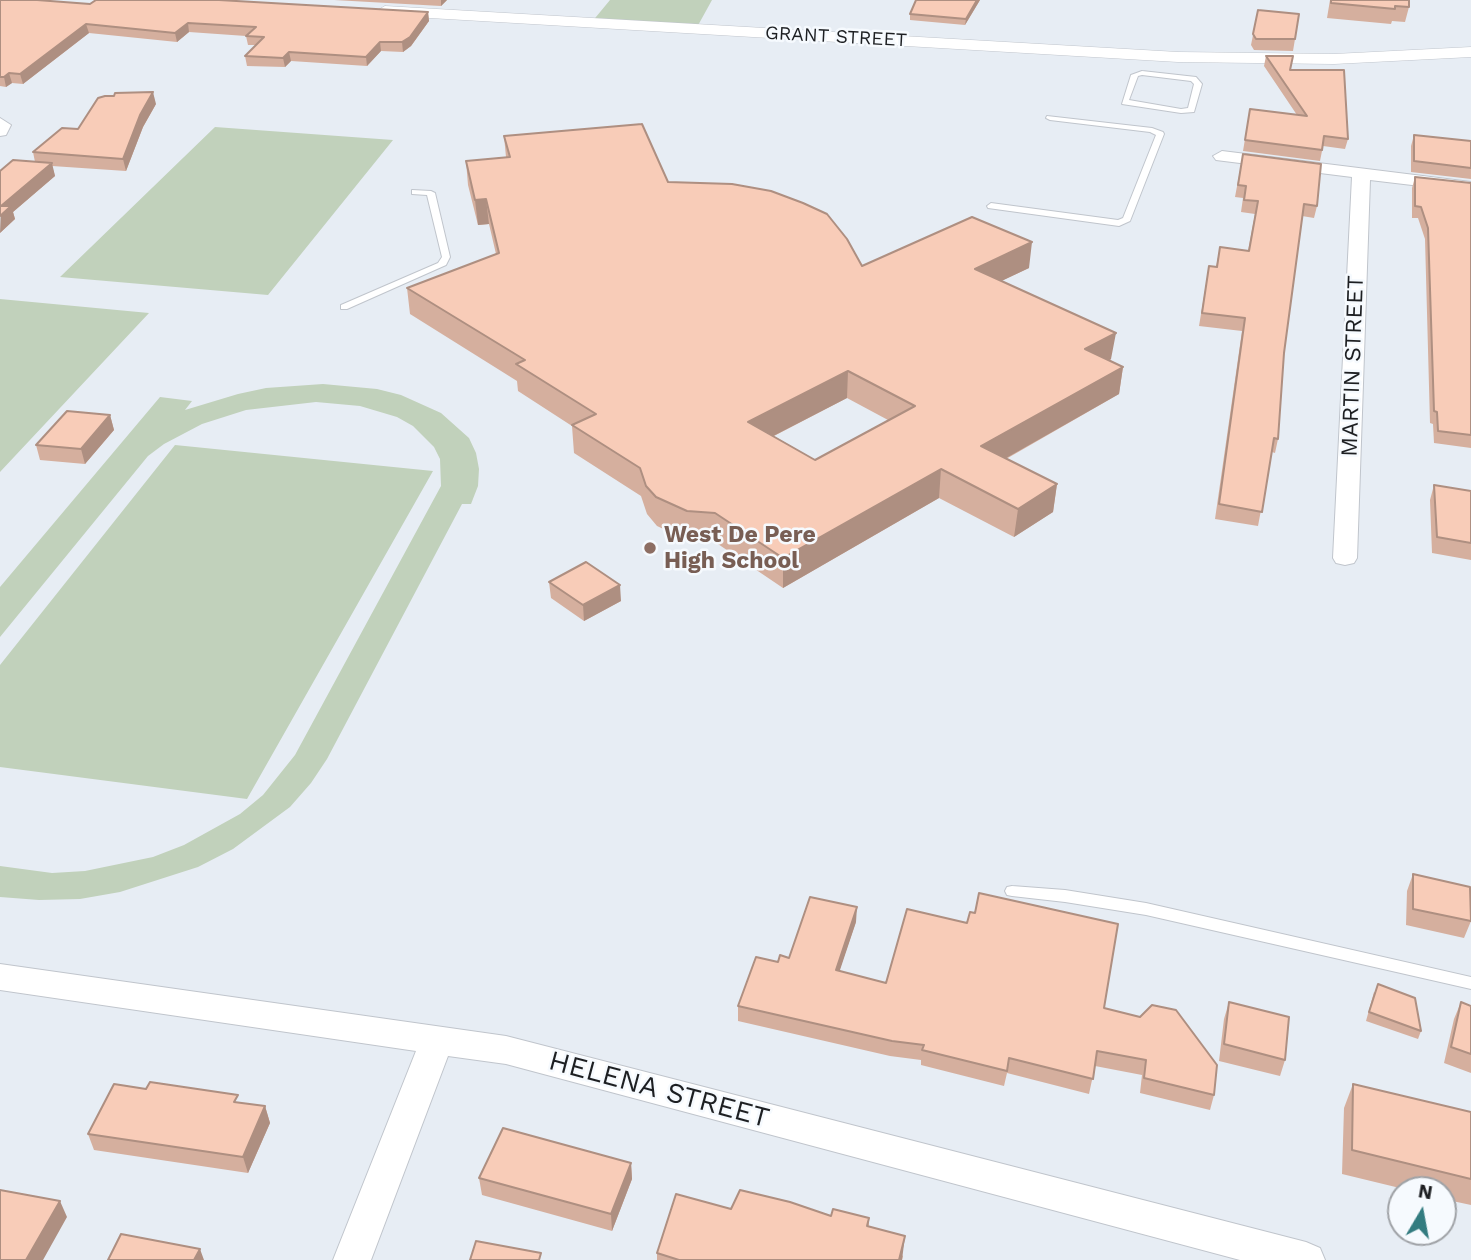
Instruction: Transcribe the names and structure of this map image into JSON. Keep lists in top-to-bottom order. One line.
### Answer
{"streets":{"street":["GRANT STREET","MARTIN STREET","HELENA STREET"]},"places":["West De Pere High School"],"north":"top"}
